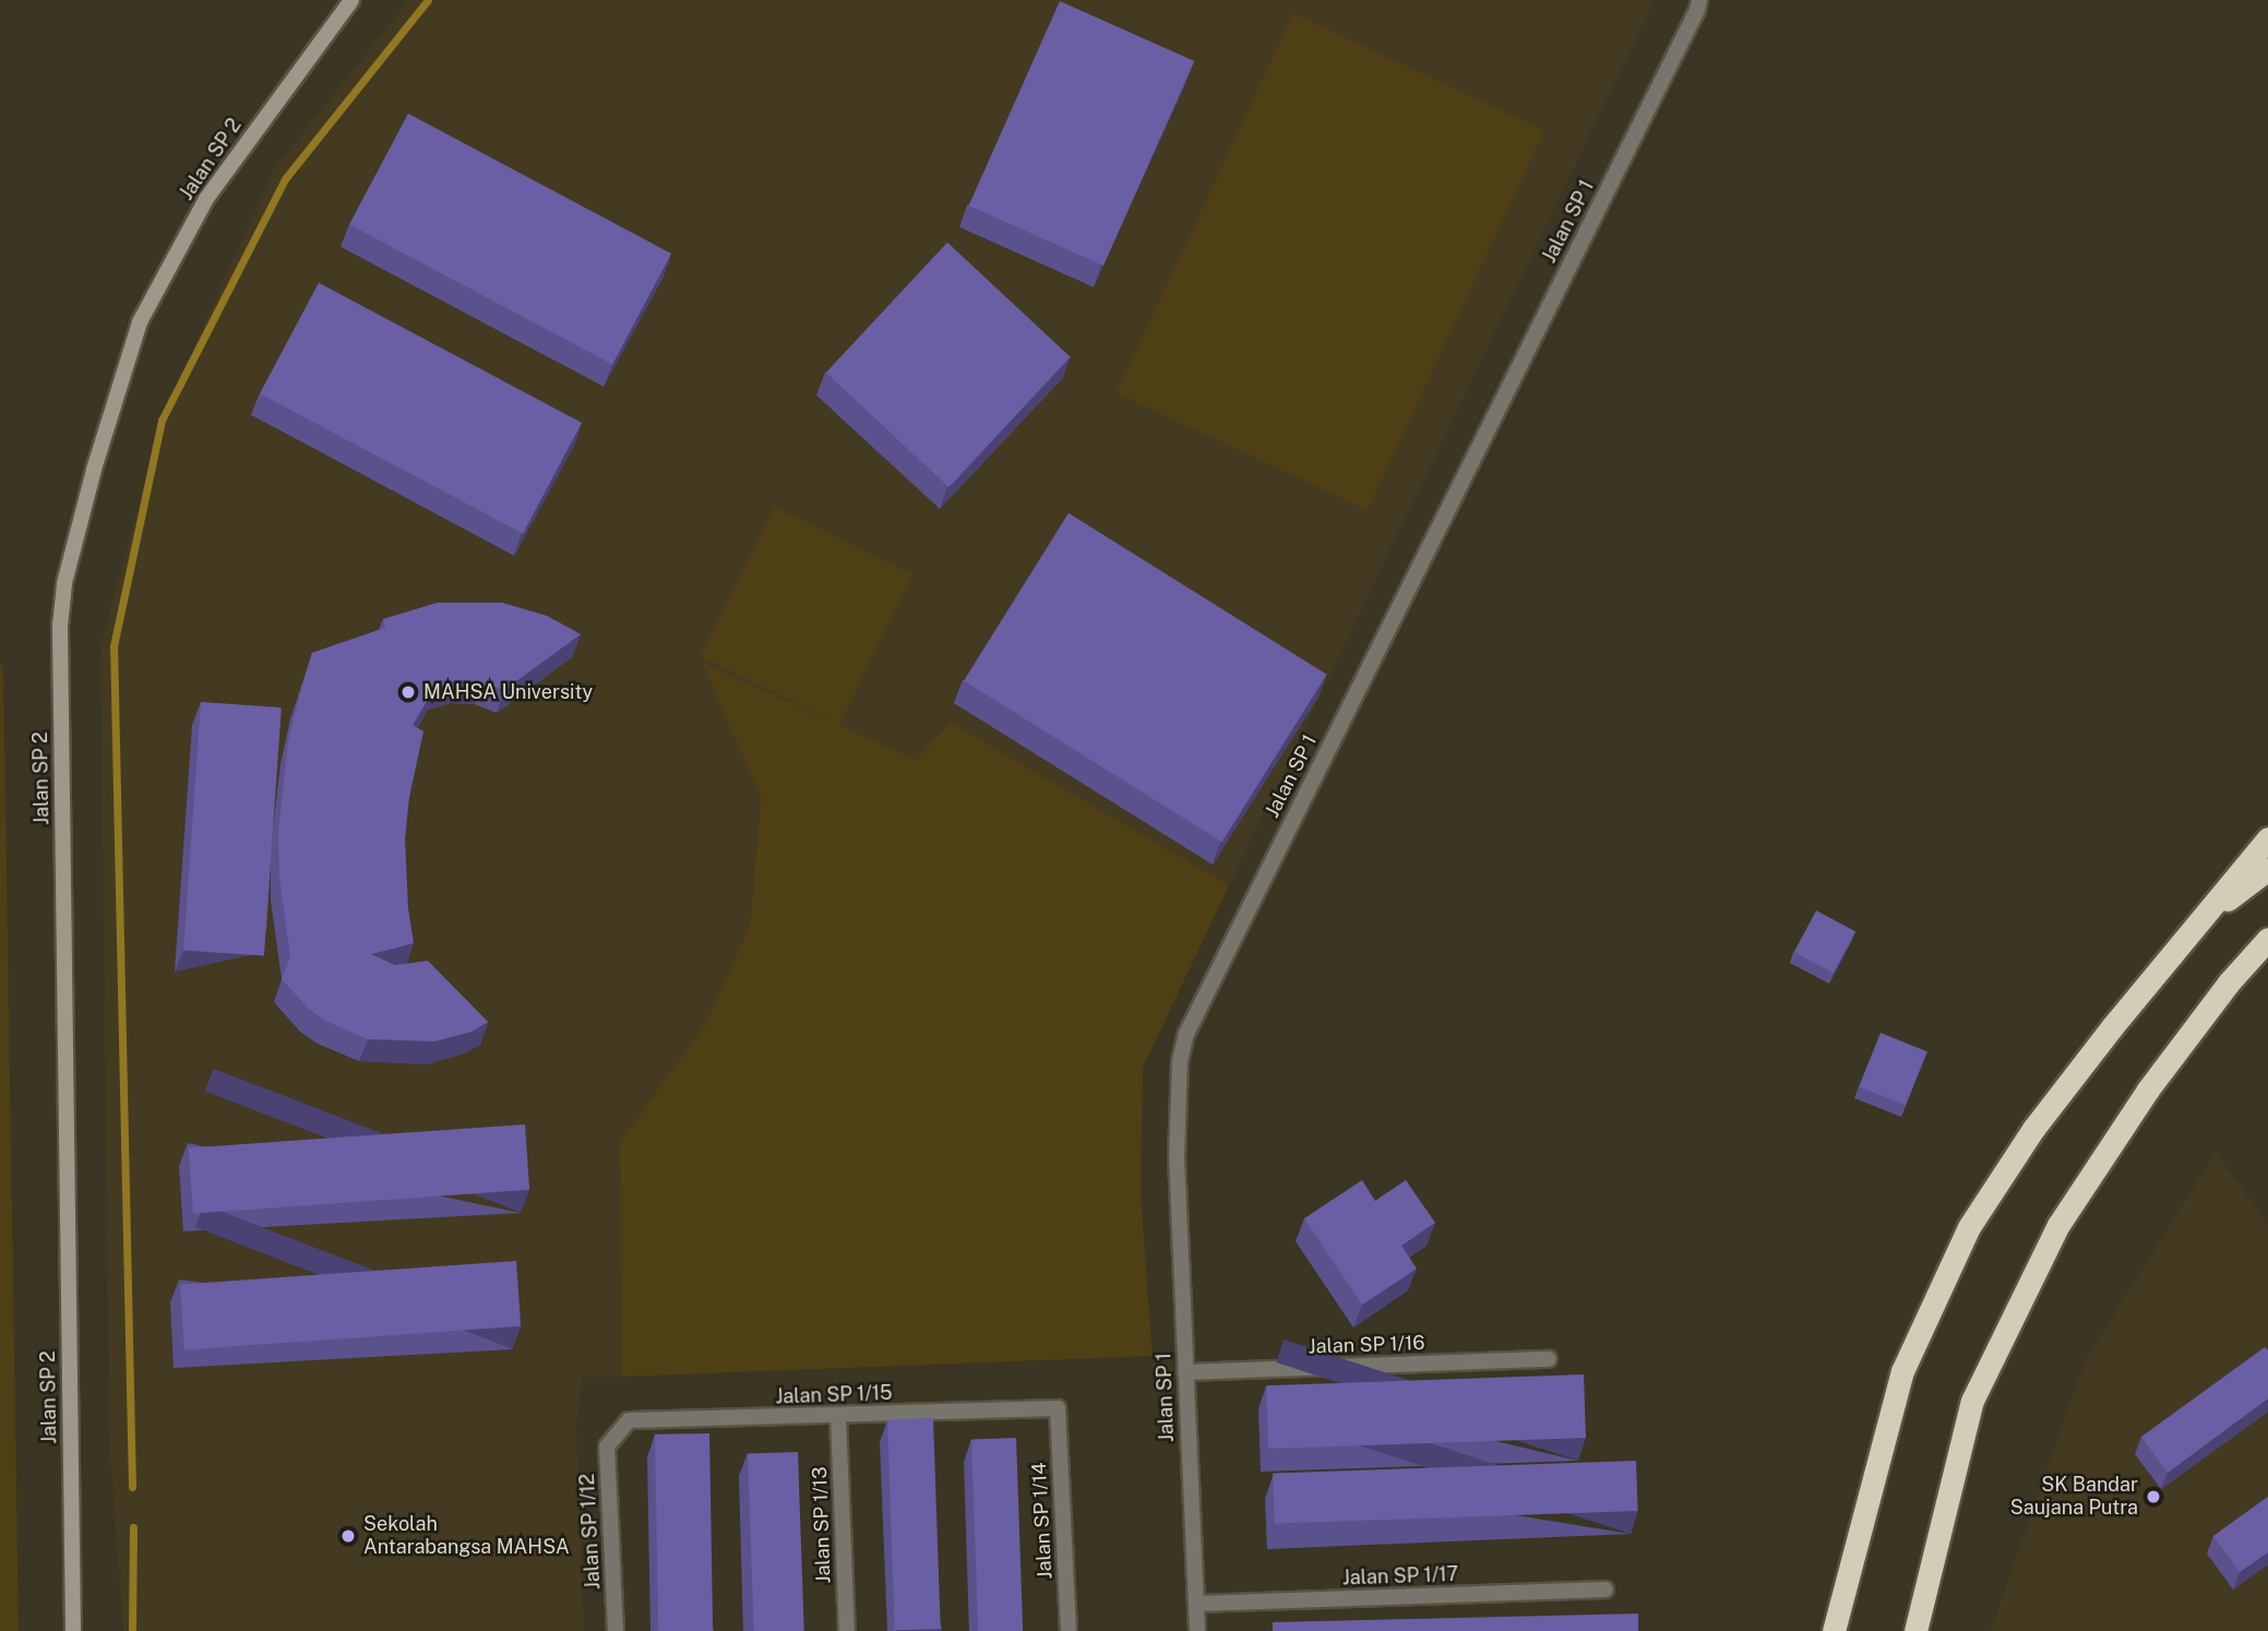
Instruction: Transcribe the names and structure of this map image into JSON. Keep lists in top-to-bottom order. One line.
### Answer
{"streets":{"street":["Jalan SP 2","Jalan SP 1","Jalan SP 1/16","Jalan SP 1/15","Jalan SP 1/14","Jalan SP 1/13","Jalan SP 1/12","Jalan SP 1/17"]},"crossings":[["Jalan SP 1","Jalan SP 1/16"],["Jalan SP 1","Jalan SP 1/17"],["Jalan SP 1/15","Jalan SP 1/14"],["Jalan SP 1/15","Jalan SP 1/13"],["Jalan SP 1/15","Jalan SP 1/12"]],"places":["MAHSA University","SK Bandar Saujana Putra","Sekolah Antarabangsa MAHSA"]}
